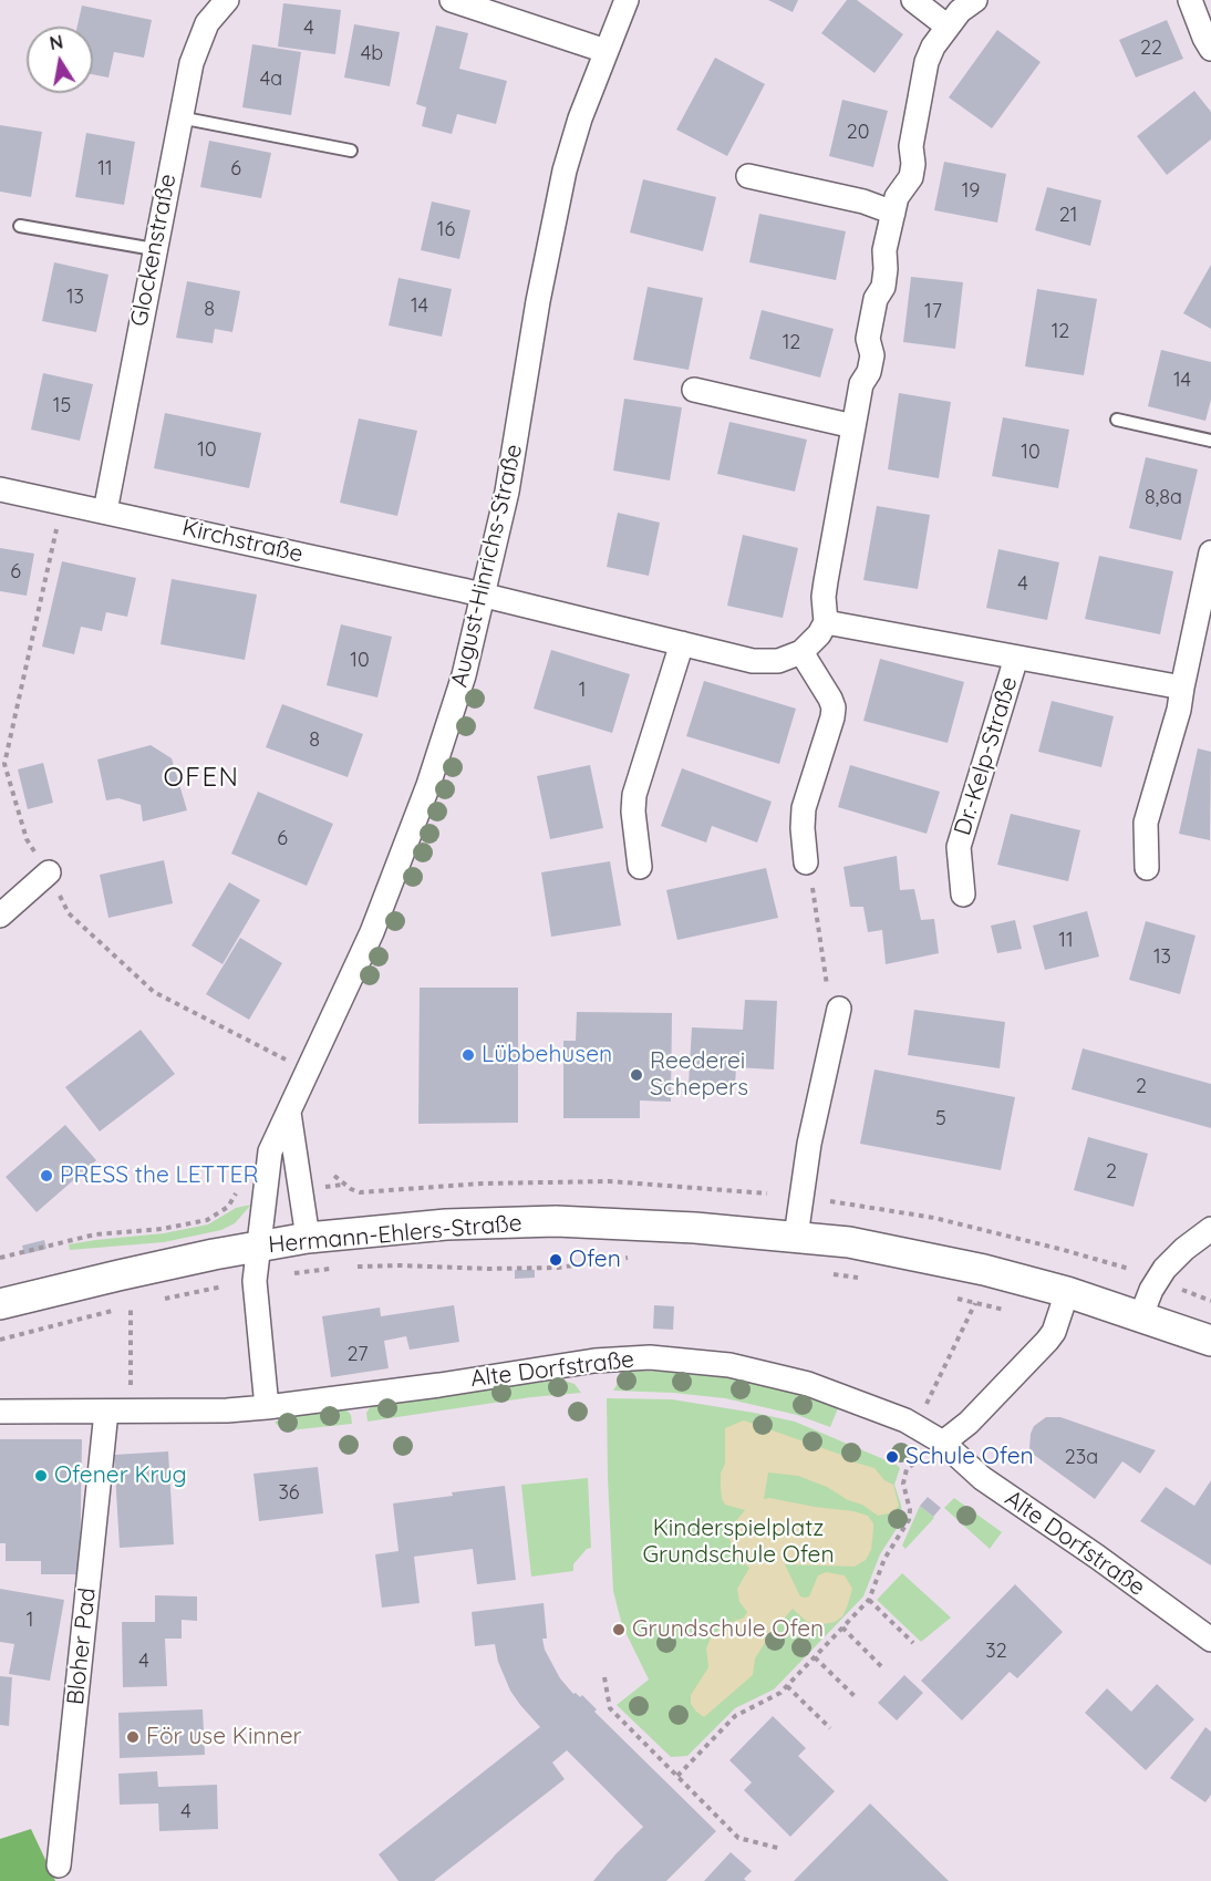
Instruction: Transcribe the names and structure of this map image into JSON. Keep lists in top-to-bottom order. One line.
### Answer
{"streets":{"street":["Glockenstraße","Kirchstraße","August-Hinrichs-Straße","Dr.-Kelp-Straße","Hermann-Ehlers-Straße","Alte Dorfstraße","Bloher Pad"]},"crossings":[["Glockenstraße","Kirchstraße"],["Kirchstraße","August-Hinrichs-Straße"],["August-Hinrichs-Straße","Hermann-Ehlers-Straße"],["Alte Dorfstraße","Bloher Pad"]],"districts":["OFEN"],"parks":["Kinderspielplatz Grundschule Ofen"],"places":["Lübbehusen","Reederei Schepers","PRESS the LETTER","Ofen","Schule Ofen","Ofener Krug","Grundschule Ofen","För use Kinner"],"house_numbers":["4","22","4b","4a","20","11","6","19","21","16","13","14","8","17","12","12","14","15","10","10","8,8a","6","4","10","1","8","6","11","13","2","5","2","27","23a","36","1","32","4","4"],"north":"top"}
